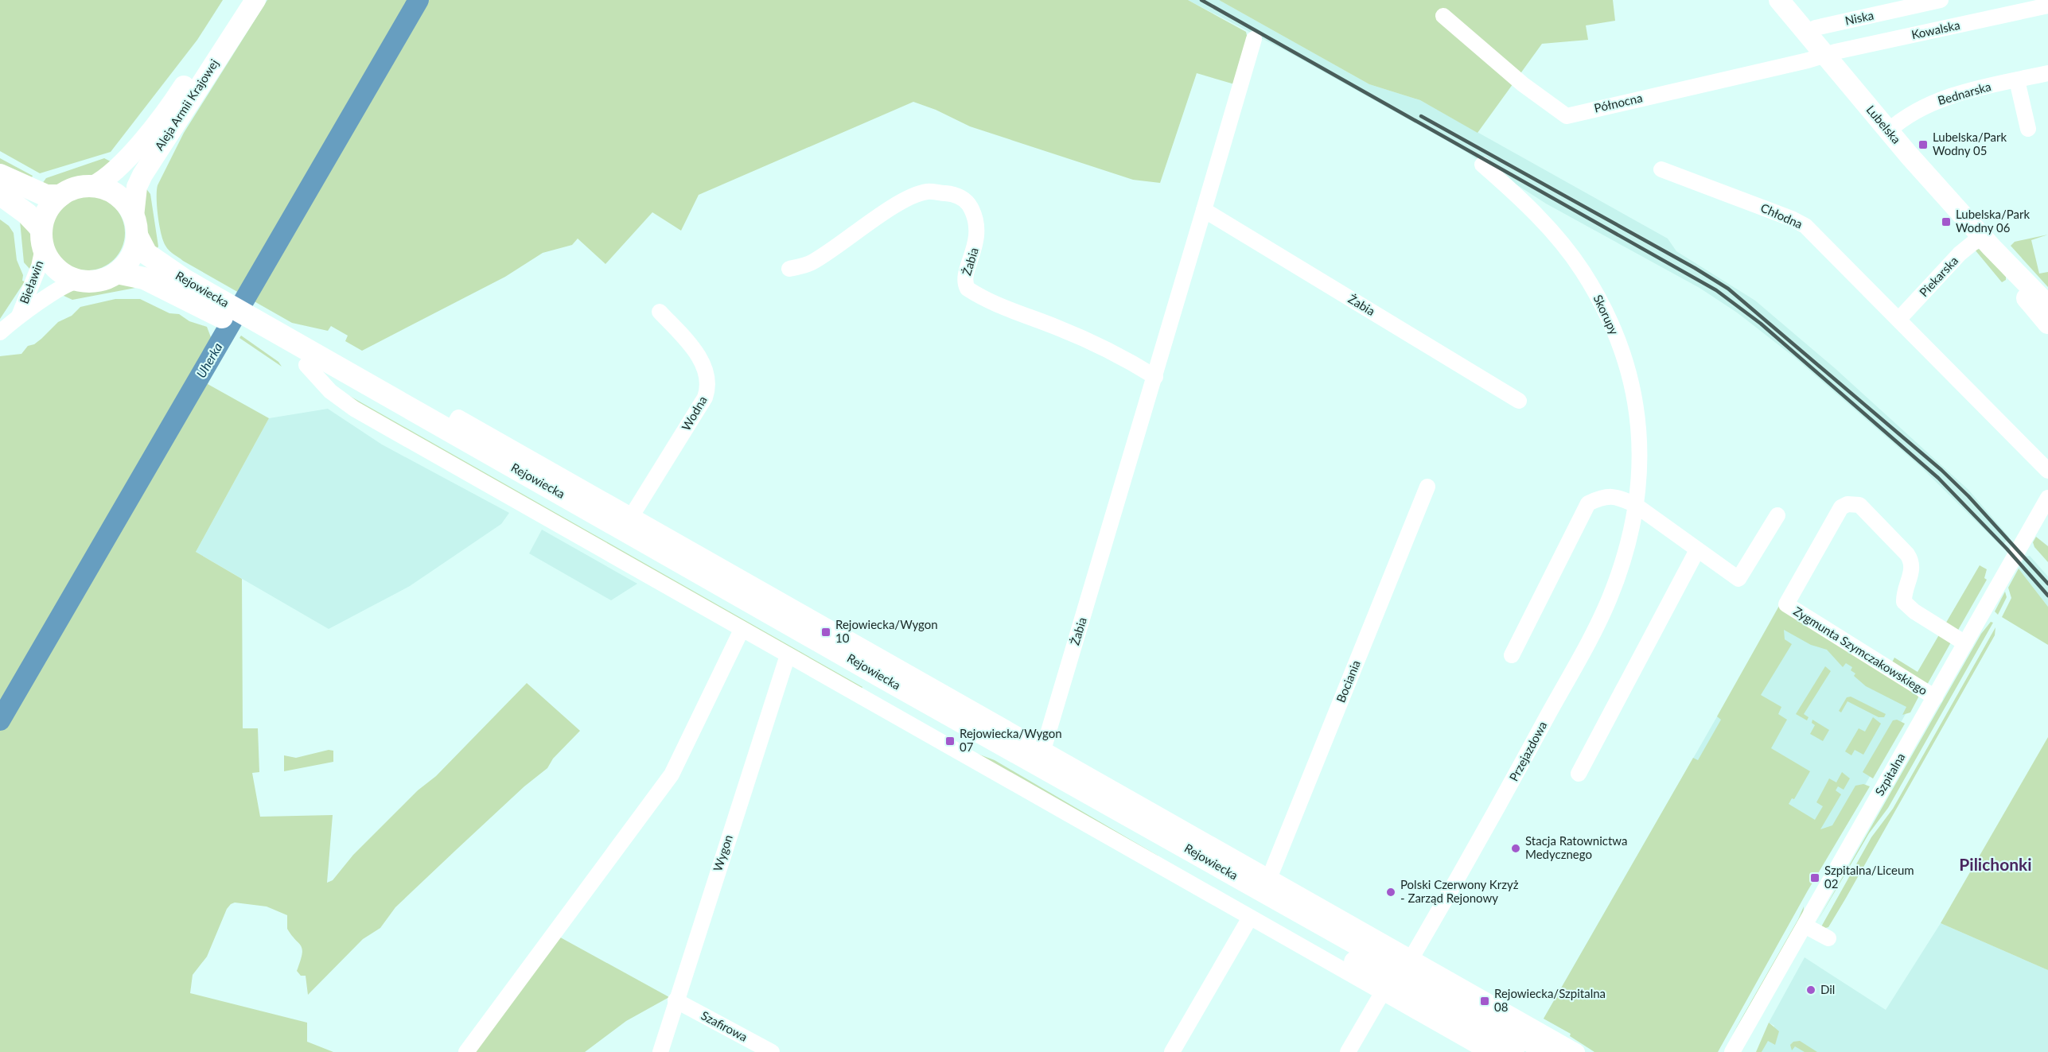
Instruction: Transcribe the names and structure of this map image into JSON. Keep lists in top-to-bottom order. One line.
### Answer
{"streets":{"highway":["Rejowiecka"],"main road":["Aleja Armii Krajowej","Lubelska"],"street":["Niska","Kowalska","Bednarska","Północna","Chłodna","Żabia","Piekarska","Bieławin","Skorupy","Wodna","Zygmunta Szymczakowskiego","Bociania","Przejazdowa","Szpitalna","Wygon","Szafirowa"]},"crossings":[["Niska","Lubelska"],["Kowalska","Północna"],["Kowalska","Lubelska"],["Bednarska","Lubelska"],["Północna","Lubelska"],["Aleja Armii Krajowej","Bieławin"],["Aleja Armii Krajowej","Rejowiecka"],["Lubelska","Piekarska"],["Chłodna","Piekarska"],["Bieławin","Rejowiecka"],["Rejowiecka","Przejazdowa"],["Skorupy","Przejazdowa"],["Zygmunta Szymczakowskiego","Szpitalna"],["Wygon","Szafirowa"]],"districts":["Pilichonki"],"water":["Uherka"],"places":{"transit":["Lubelska/Park Wodny 05","Lubelska/Park Wodny 06","Rejowiecka/Wygon 10","Rejowiecka/Wygon 07","Szpitalna/Liceum 02","Rejowiecka/Szpitalna 08"],"other":["Stacja Ratownictwa Medycznego","Polski Czerwony Krzyż - Zarząd Rejonowy","Dil"]}}
